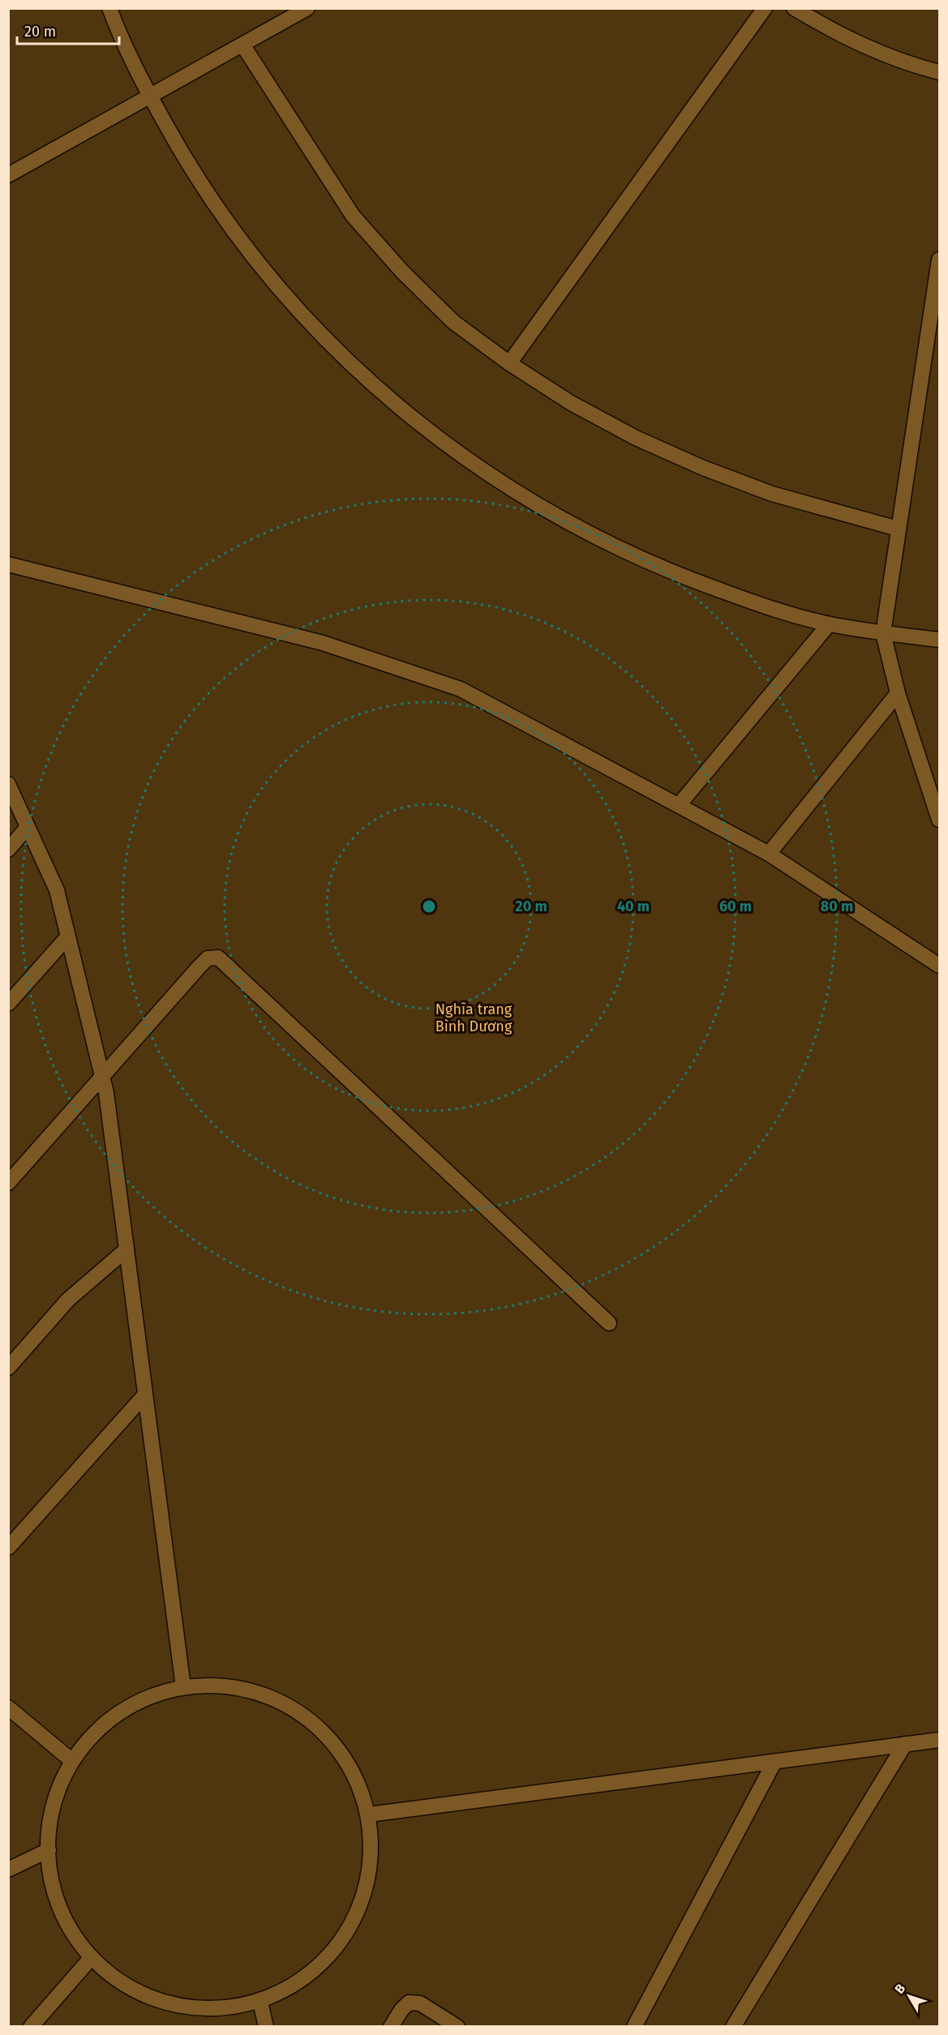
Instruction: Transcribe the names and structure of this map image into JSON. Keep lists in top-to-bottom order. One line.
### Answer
{"parks":["Nghĩa trang Bình Dương"],"scale_bar":"20 m","north":"top left","rings":["20 m","40 m","60 m","80 m"]}
